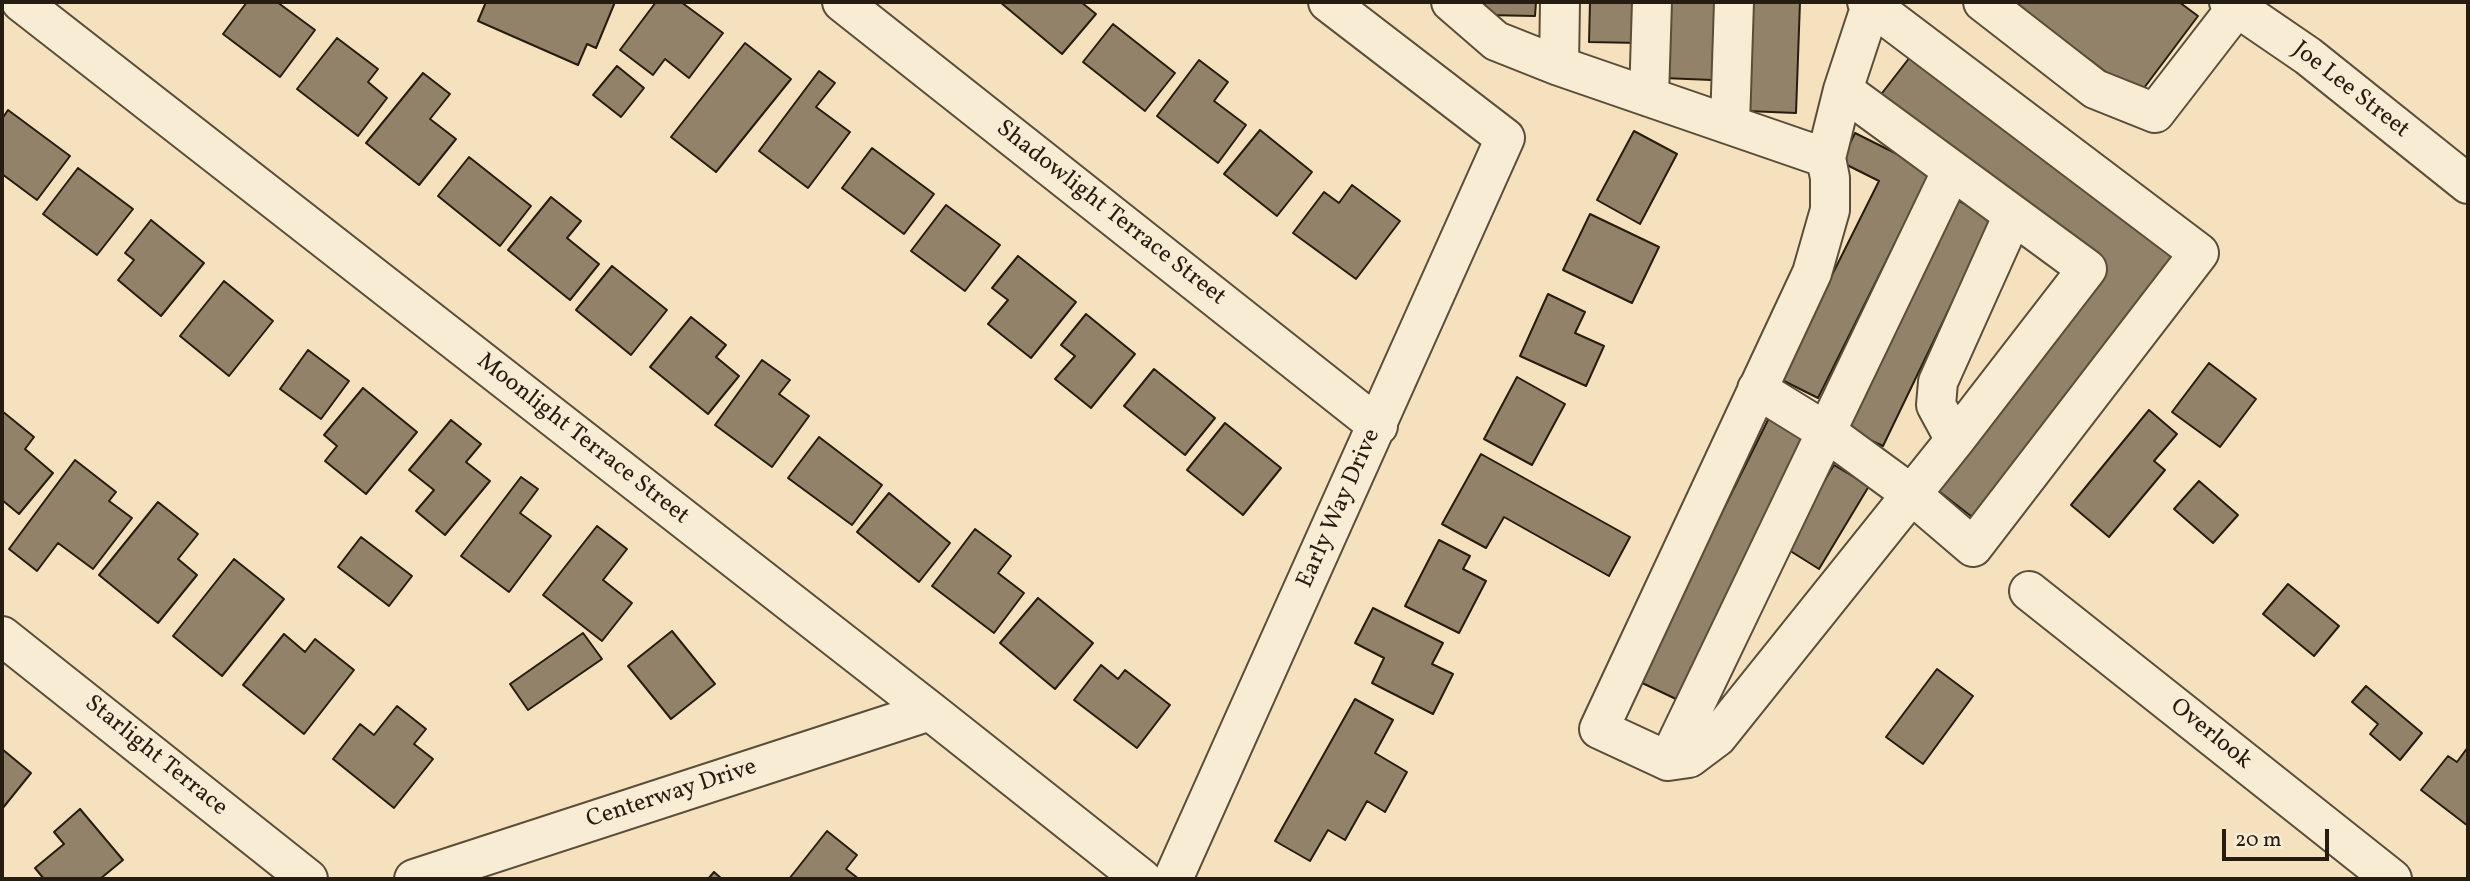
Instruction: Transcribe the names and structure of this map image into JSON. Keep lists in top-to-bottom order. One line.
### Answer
{"streets":{"street":["Joe Lee Street","Shadowlight Terrace Street","Moonlight Terrace Street","Early Way Drive","Overlook","Starlight Terrace","Centerway Drive"]},"crossings":[["Shadowlight Terrace Street","Early Way Drive"],["Moonlight Terrace Street","Centerway Drive"]],"scale_bar":"20 m"}
